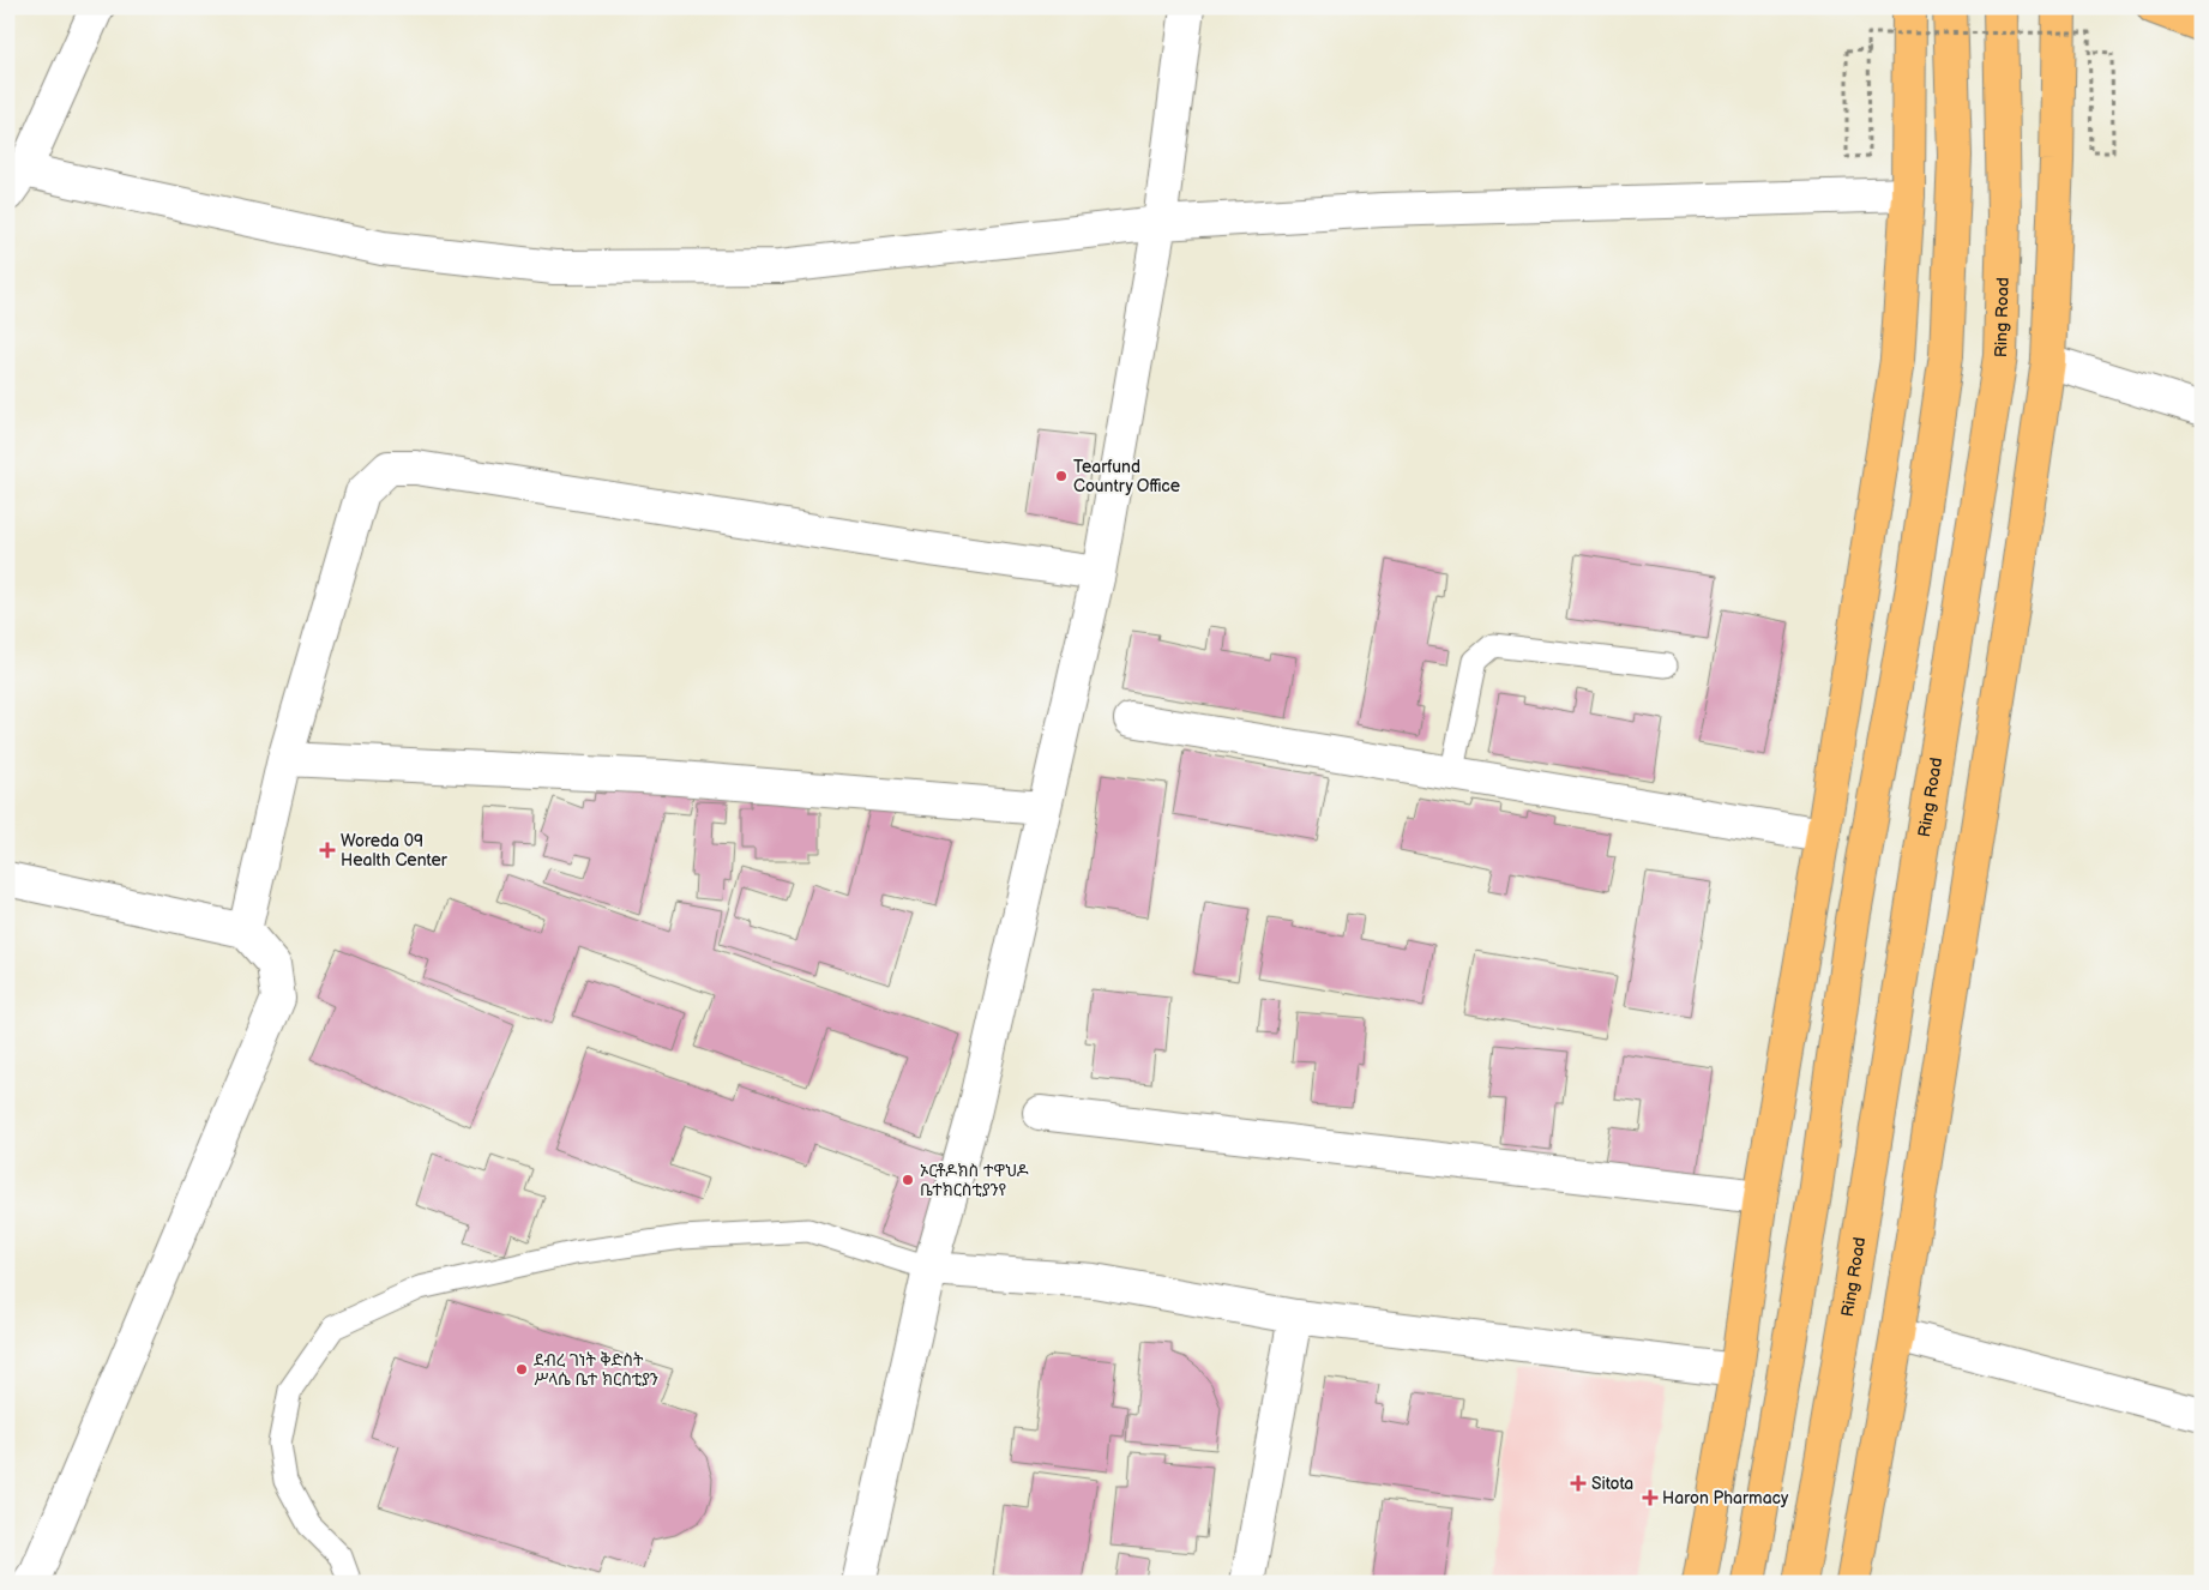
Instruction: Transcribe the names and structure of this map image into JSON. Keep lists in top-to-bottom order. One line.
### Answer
{"streets":{"main road":["Ring Road"]},"places":{"other":["Tearfund Country Office","ኦርቶዶክስ ተዋህዶ ቤተክርስቲያንየ","ደብረ ገነት ቅድስት ሥላሴ ቤተ ክርስቲያን"],"health":["Woreda 09 Health Center","Sitota","Haron Pharmacy"]}}
